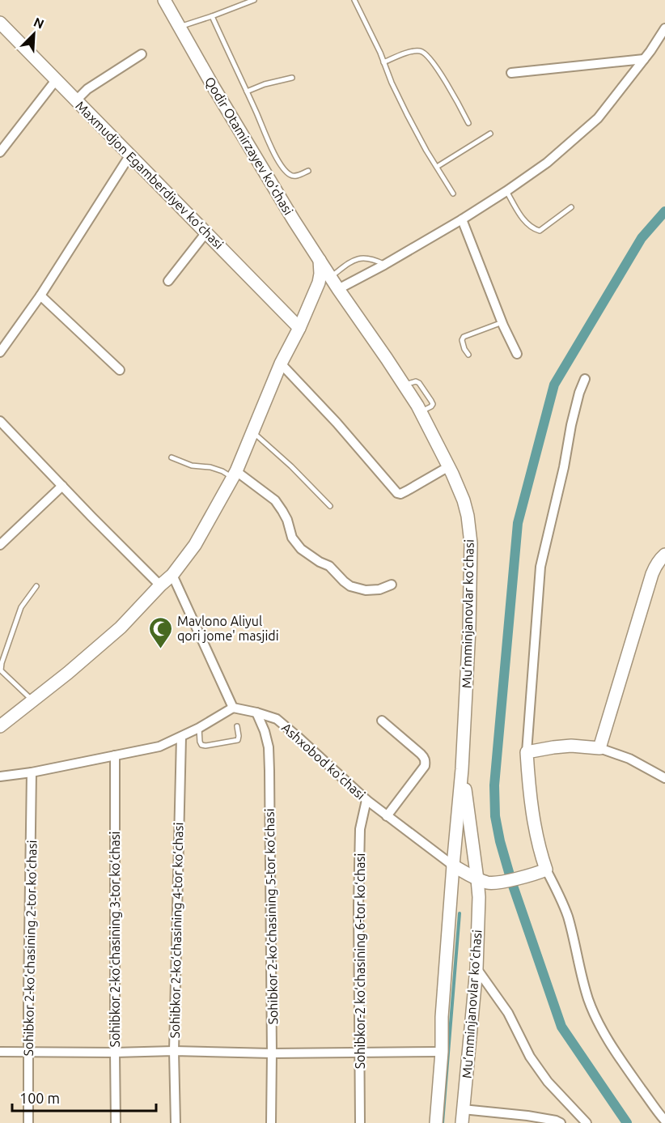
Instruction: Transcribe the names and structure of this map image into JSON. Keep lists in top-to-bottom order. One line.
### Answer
{"streets":{"main road":["Qodir Otamirzayev koʻchasi","Maxmudjon Egamberdiyev koʻchasi","Mu’mminjanovlar ko‘chasi"],"street":["Ashxobod ko'chasi","Sohibkor 2-ko‘chasining 5-tor ko‘chasi","Sohibkor 2-ko‘chasining 4-tor ko‘chasi","Sohibkor 2-ko‘chasining 3-tor ko‘chasi","Sohibkor 2-ko‘chasining 2-tor ko‘chasi","Sohibkor-2 ko‘chasining 6-tor ko‘chasi"]},"crossings":[["Qodir Otamirzayev koʻchasi","Mu’mminjanovlar ko‘chasi"],["Mu’mminjanovlar ko‘chasi","Ashxobod ko'chasi"],["Ashxobod ko'chasi","Sohibkor 2-ko‘chasining 5-tor ko‘chasi"],["Ashxobod ko'chasi","Sohibkor-2 ko‘chasining 6-tor ko‘chasi"]],"places":{"mosque":["Mavlono Aliyul qori jome' masjidi"]},"scale_bar":"100 m","north":"top right"}
